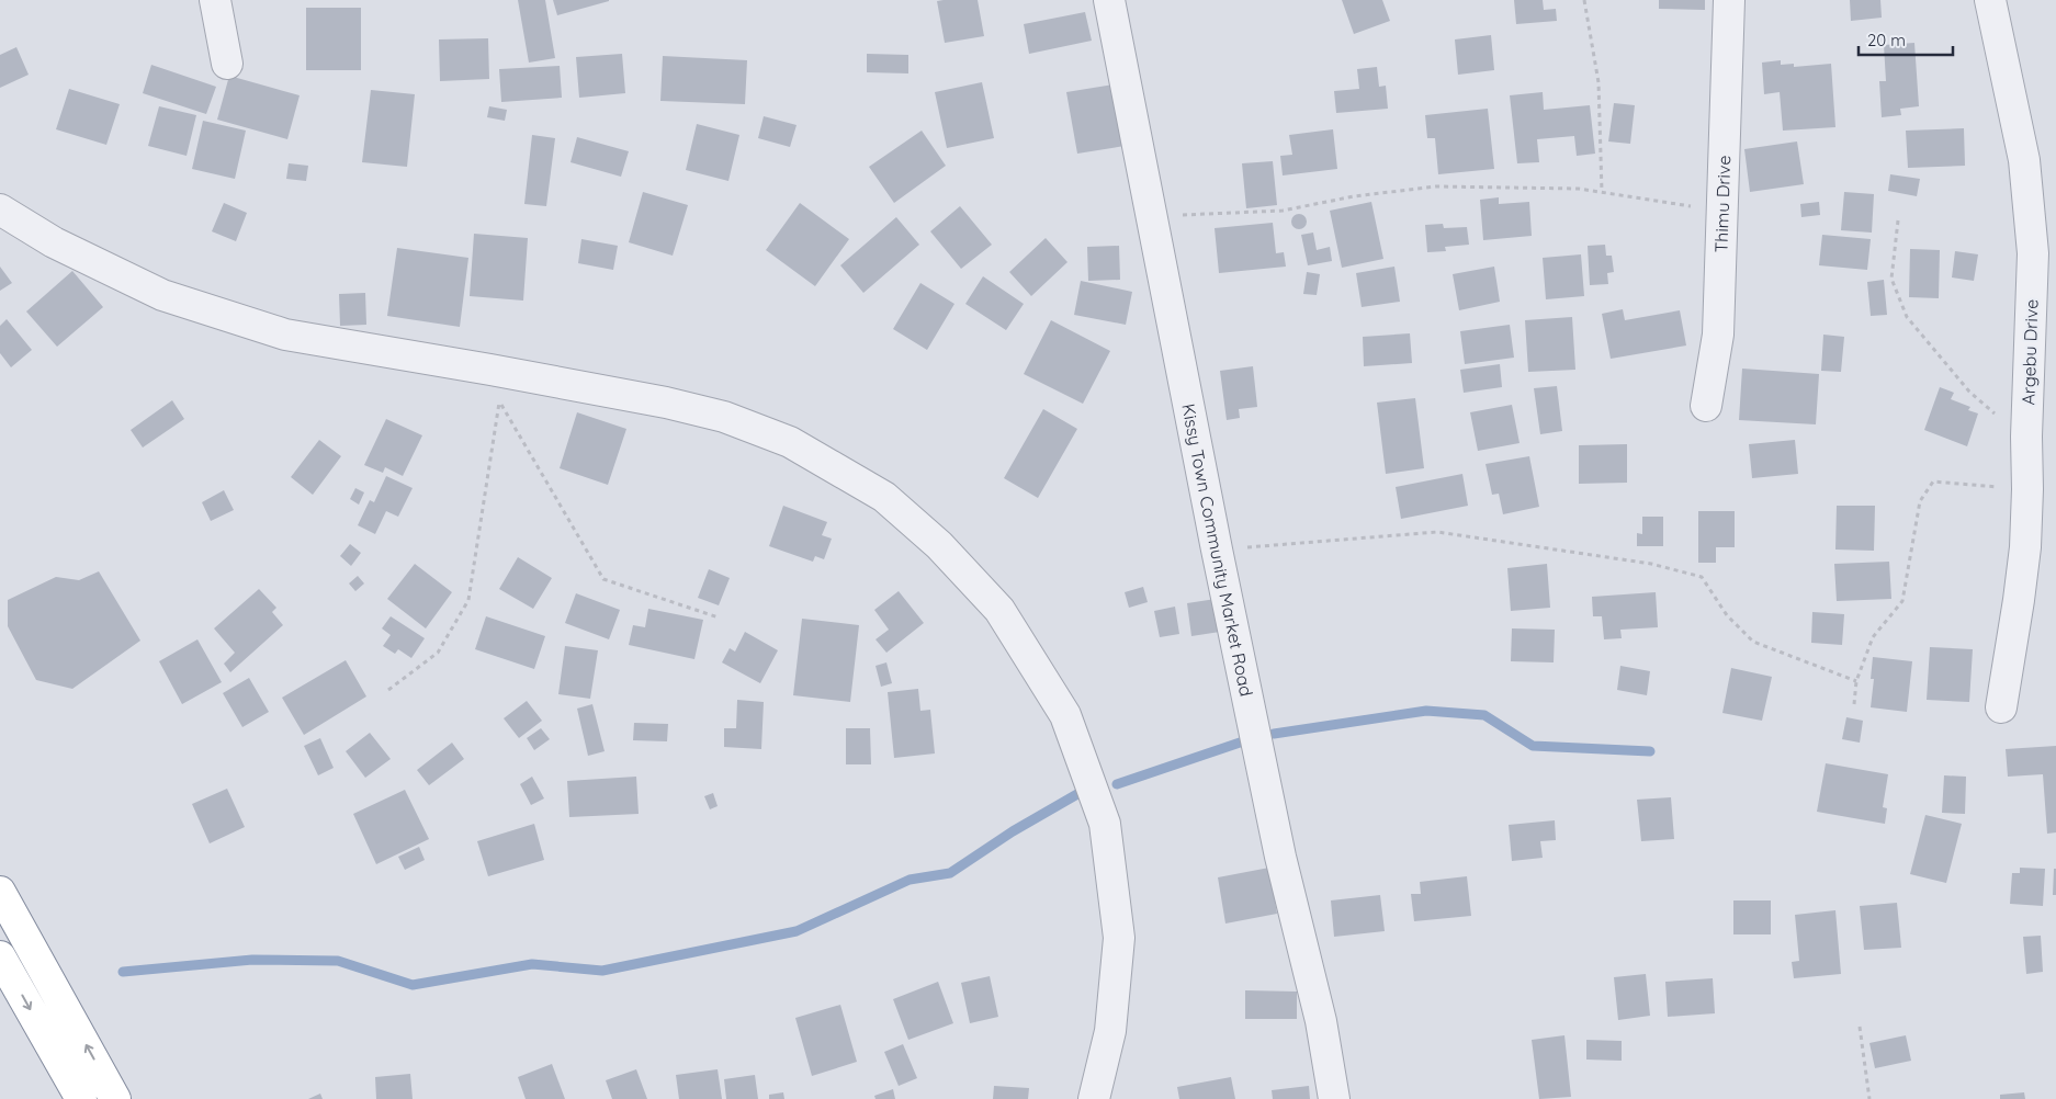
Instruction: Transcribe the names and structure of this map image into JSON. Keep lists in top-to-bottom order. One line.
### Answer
{"streets":{"street":["Thimu Drive","Argebu Drive","Kissy Town Community Market Road"]},"scale_bar":"20 m"}
